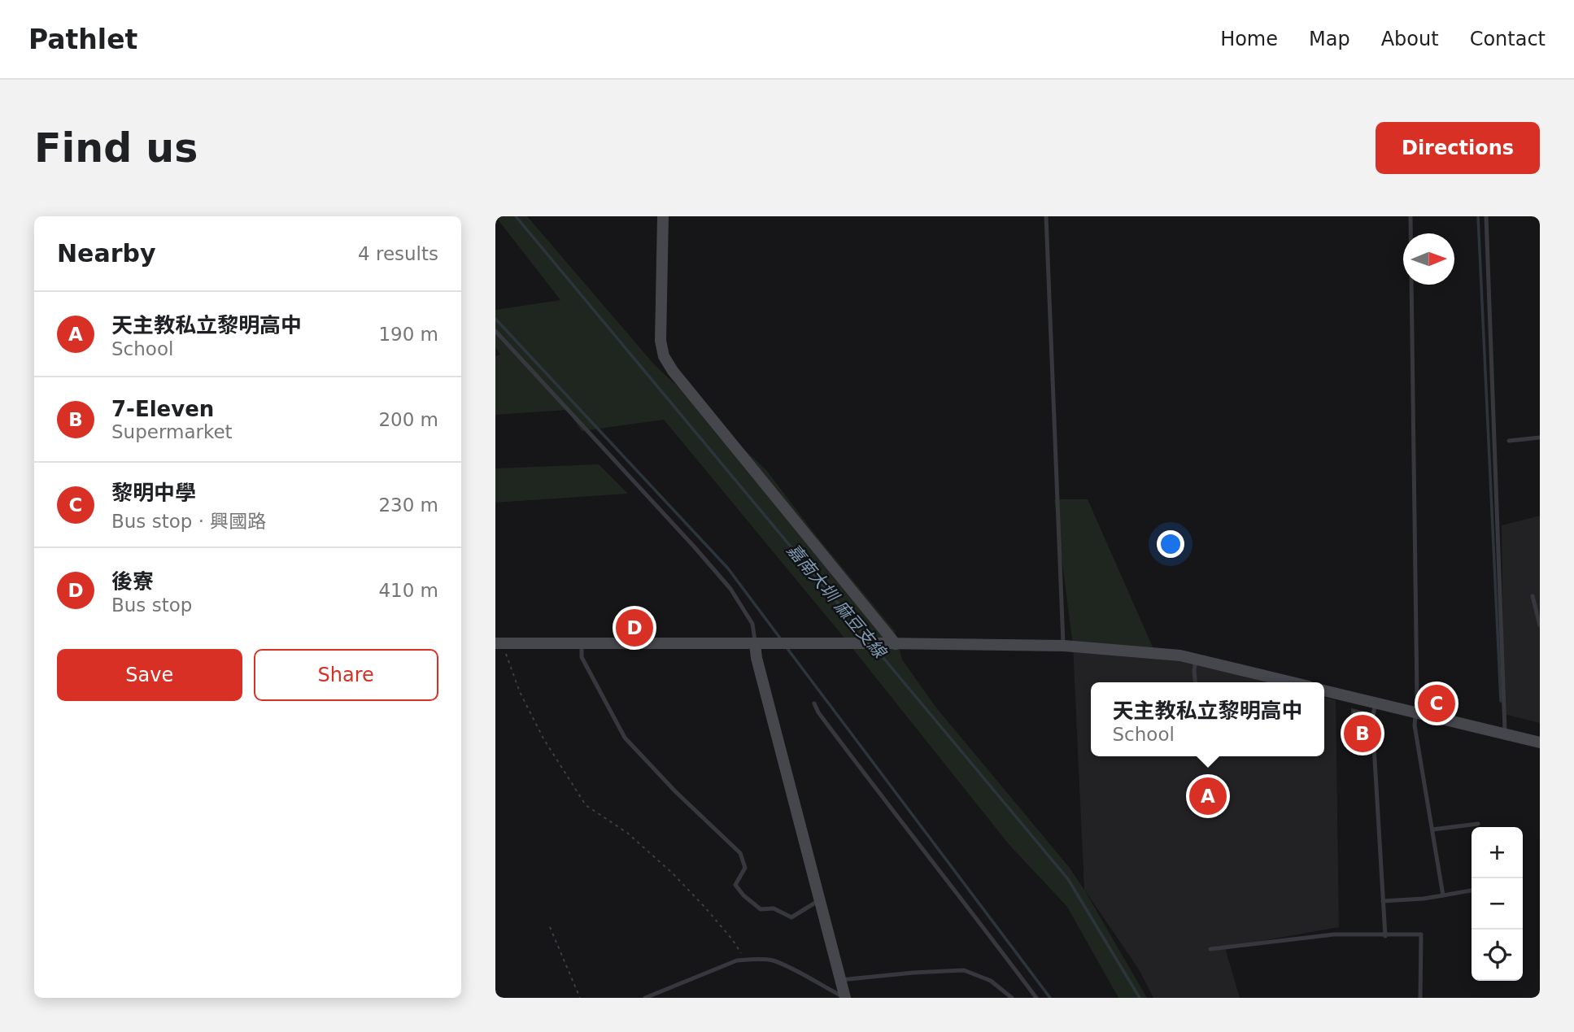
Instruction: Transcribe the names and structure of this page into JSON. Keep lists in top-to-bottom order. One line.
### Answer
{"water":["嘉南大圳 麻豆支線"],"north":"right","page":{"header":"Pathlet","nav":["Home","Map","About","Contact"],"buttons":["Directions",["Save","Share"]],"title":"Find us","heading":["Nearby","4 results"],"list":[{"mark":"A","name":"天主教私立黎明高中","note":"School","value":"190 m"},{"mark":"B","name":"7-Eleven","note":"Supermarket","value":"200 m"},{"mark":"C","name":"黎明中學","note":"Bus stop · 興國路","value":"230 m"},{"mark":"D","name":"後寮","note":"Bus stop","value":"410 m"}],"pins":["D","C","B","A"],"popup":["天主教私立黎明高中","School"],"map_buttons":["+","−"]}}
